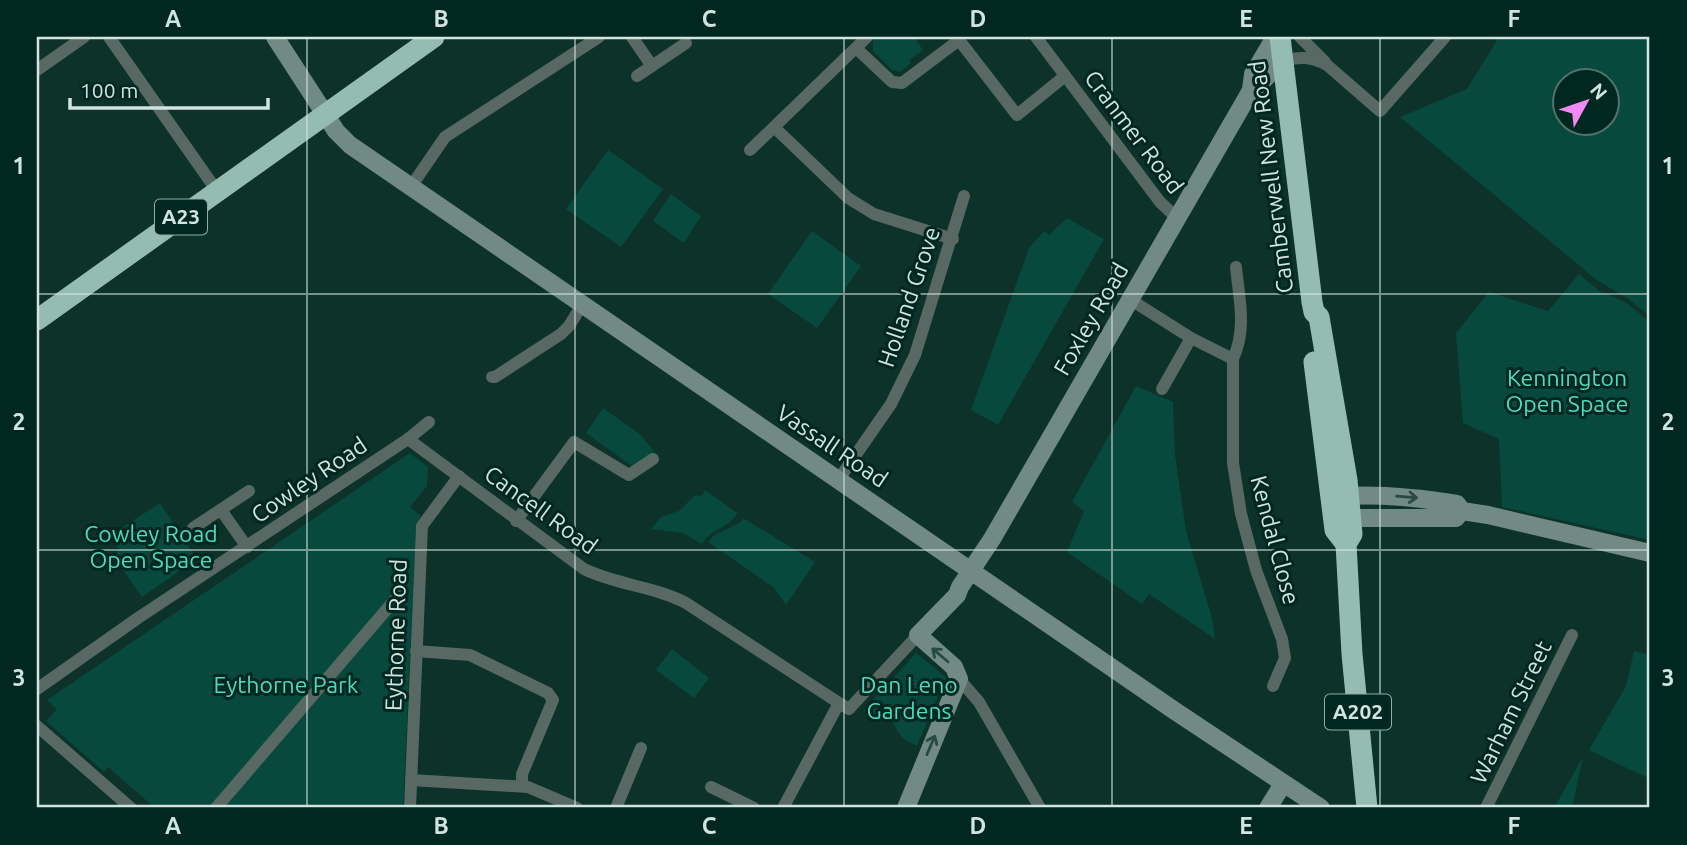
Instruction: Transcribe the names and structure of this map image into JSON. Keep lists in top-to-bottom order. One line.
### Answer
{"streets":{"highway":["Camberwell New Road","A23","A202"],"street":["Cranmer Road","Holland Grove","Foxley Road","Vassall Road","Cowley Road","Cancell Road","Kendal Close","Eythorne Road","Warham Street"]},"crossings":[["Cranmer Road","Foxley Road"],["Camberwell New Road","Foxley Road"],["A23","Vassall Road"],["Holland Grove","Vassall Road"],["Foxley Road","Vassall Road"],["Cowley Road","Cancell Road"],["Cancell Road","Eythorne Road"]],"parks":["Kennington Open Space","Cowley Road Open Space","Eythorne Park","Dan Leno Gardens"],"scale_bar":"100 m","north":"top right","grid":{"columns":["A","B","C","D","E","F"],"rows":["1","2","3"]}}
